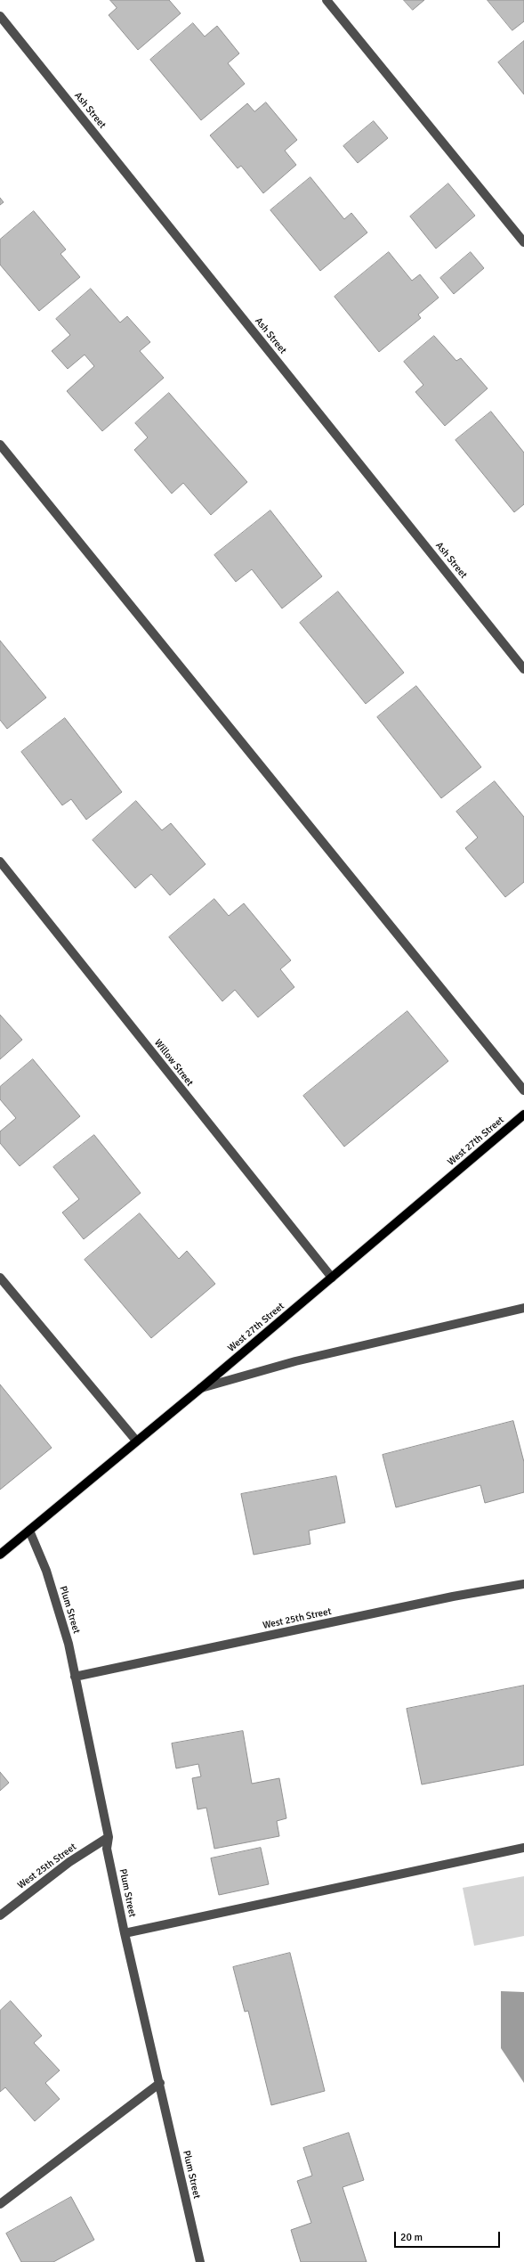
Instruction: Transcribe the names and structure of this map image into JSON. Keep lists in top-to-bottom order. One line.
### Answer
{"streets":{"main road":["West 27th Street"],"street":["Ash Street","Willow Street","Plum Street","West 25th Street"]},"crossings":[["Willow Street","West 27th Street"],["West 27th Street","Plum Street"],["Plum Street","West 25th Street"]],"scale_bar":"20 m"}
